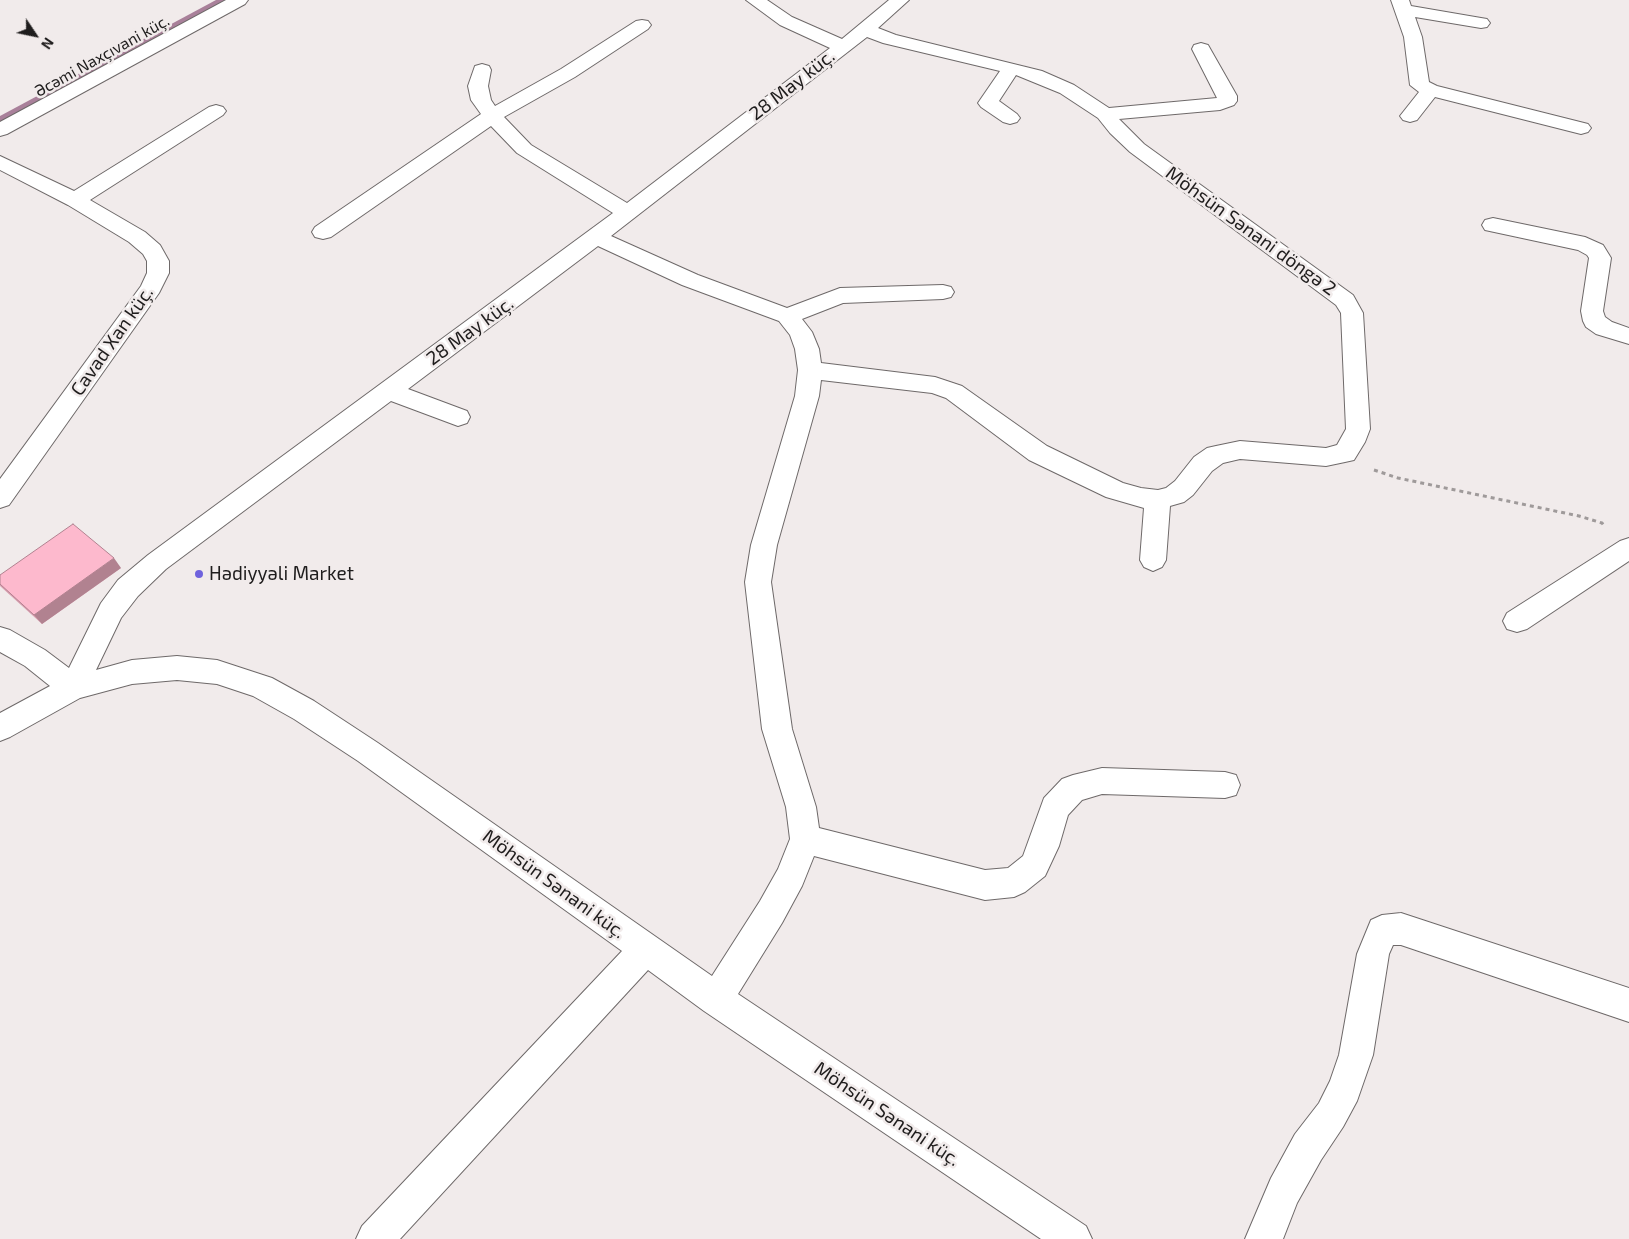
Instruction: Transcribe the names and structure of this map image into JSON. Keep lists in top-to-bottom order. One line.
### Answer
{"streets":{"street":["Əcəmi Naxçıvani küç.","28 May küç.","Möhsün Sənani döngə 2","Cavad Xan küç.","Möhsün Sənani küç."]},"crossings":[["28 May küç.","Möhsün Sənani döngə 2"],["28 May küç.","Möhsün Sənani küç."]],"places":["Hədiyyəli Market"],"north":"bottom right"}
